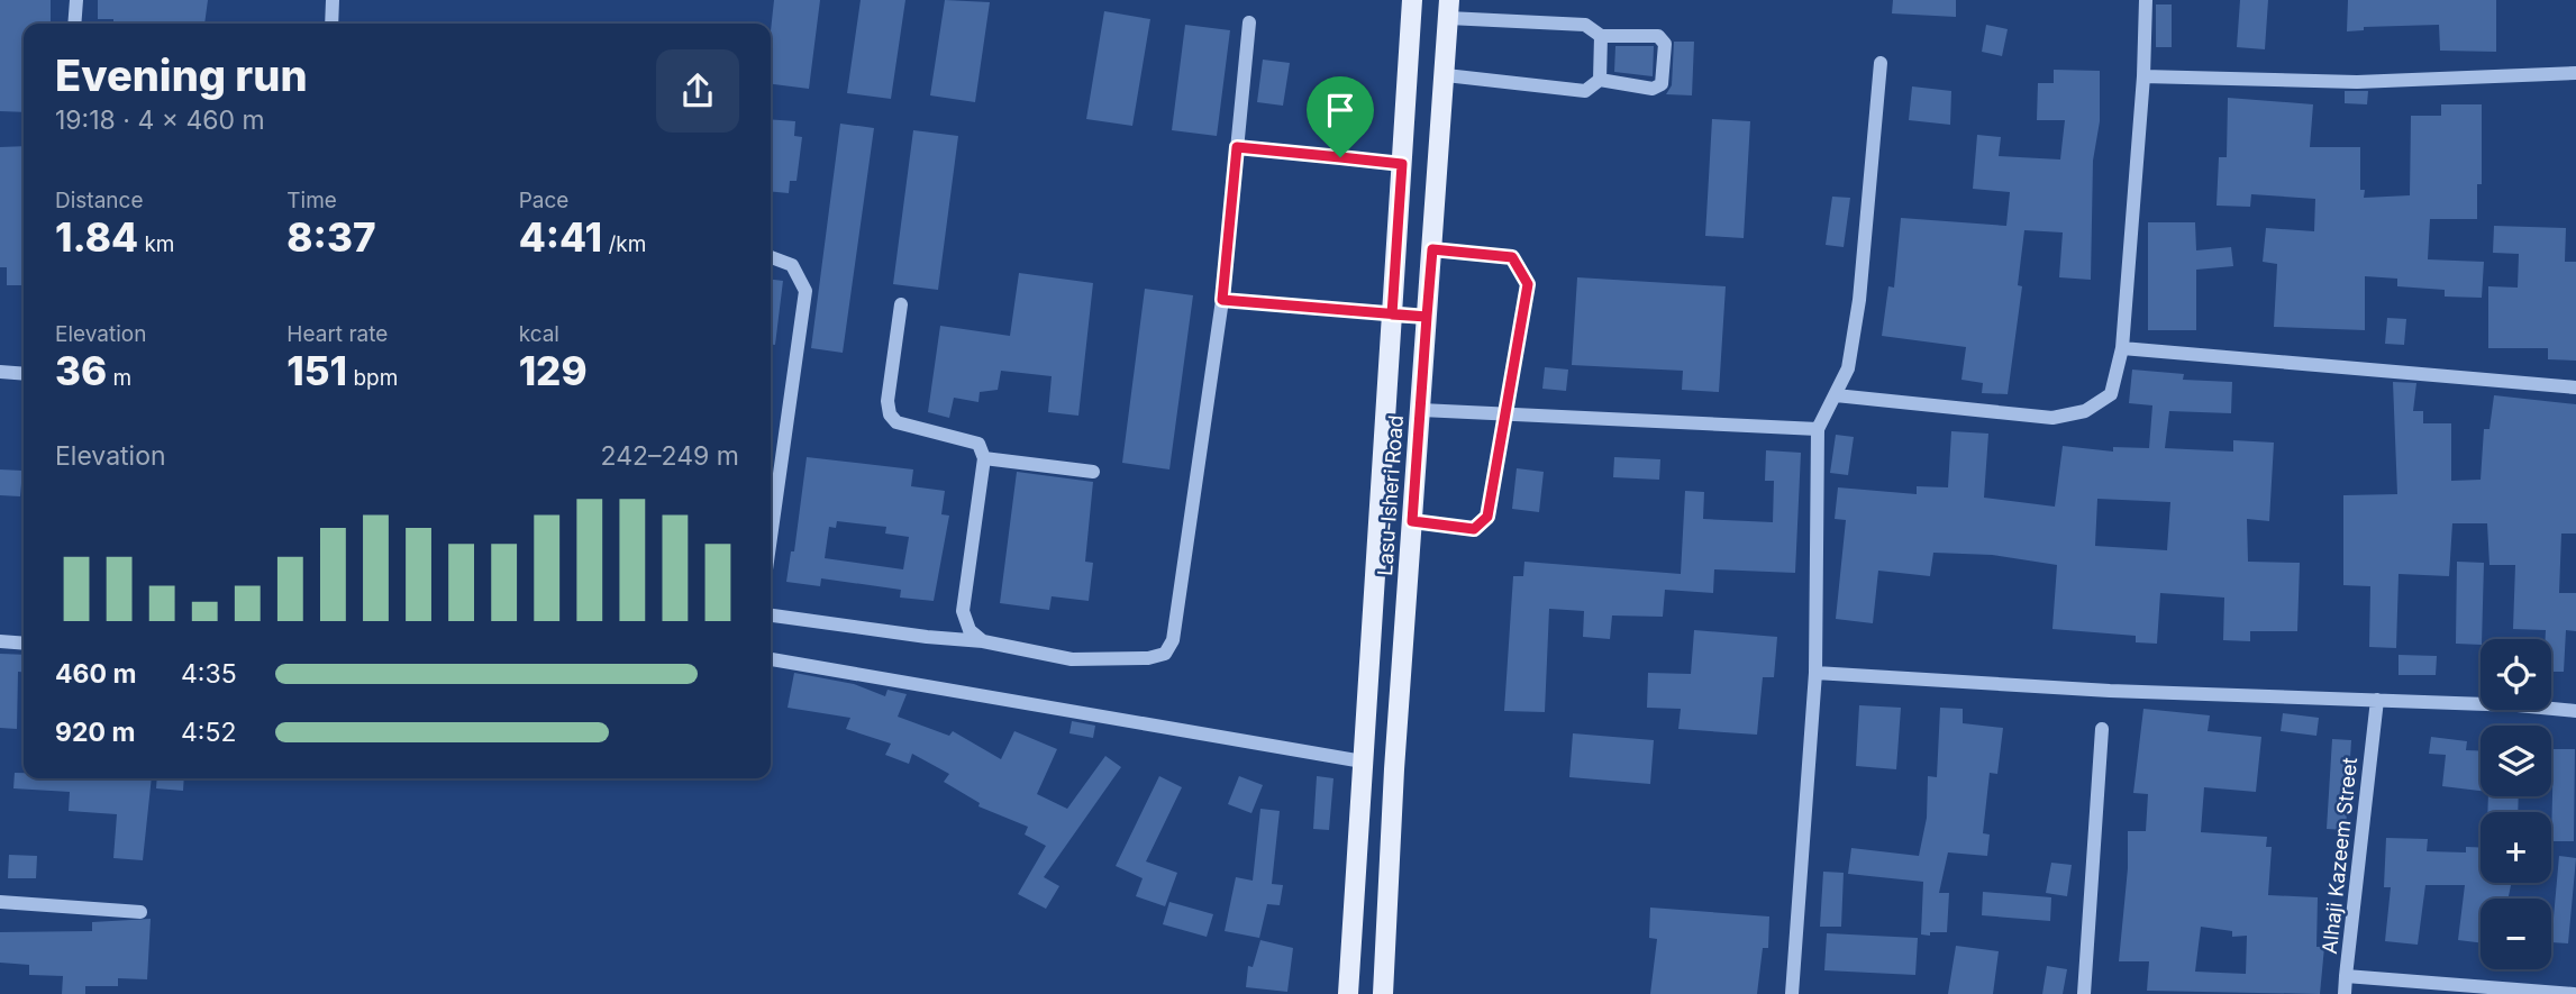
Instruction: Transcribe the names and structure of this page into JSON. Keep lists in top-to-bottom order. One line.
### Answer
{"streets":{"main road":["Lasu-Isheri Road"],"street":["Alhaji Kazeem Street"]},"page":{"heading":["Evening run","19:18 · 4 × 460 m"],"stats":[["Distance","1.84 km"],["Time","8:37"],["Pace","4:41 /km"],["Elevation","36 m"],["Heart rate","151 bpm"],["kcal","129"]],"chart":["Elevation","242–249 m"],"map_buttons":["+","−"],"list":[{"name":"460 m","note":"4:35"},{"name":"920 m","note":"4:52"}]}}
